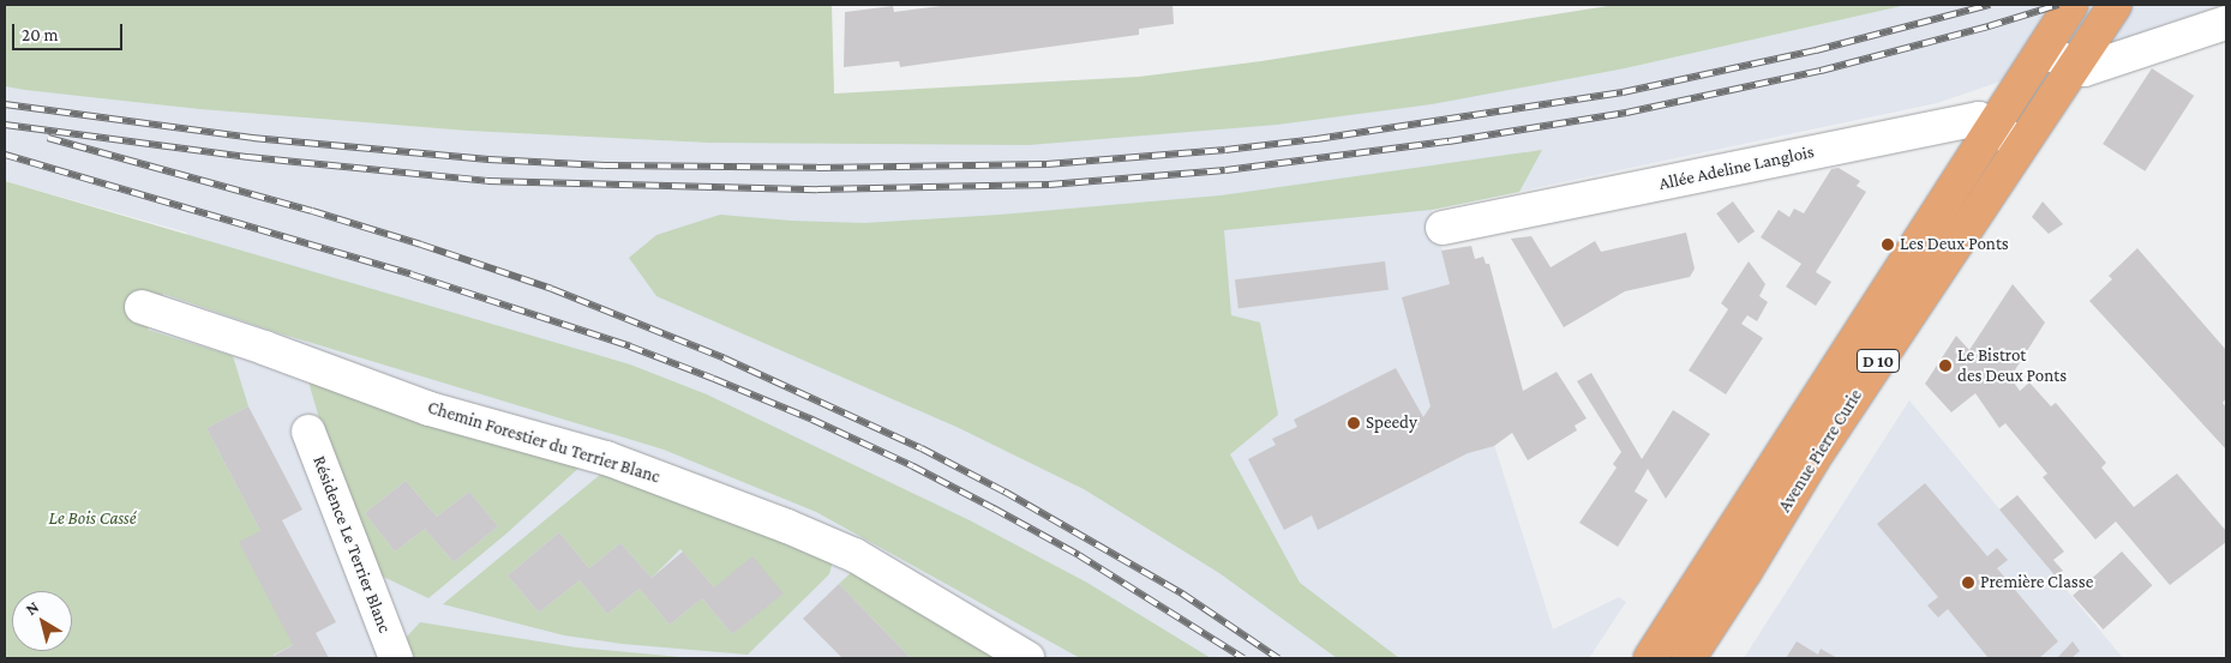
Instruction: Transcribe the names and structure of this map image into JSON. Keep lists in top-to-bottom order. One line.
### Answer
{"streets":{"main road":["D 10","Avenue Pierre Curie"],"street":["Allée Adeline Langlois","Chemin Forestier du Terrier Blanc","Résidence Le Terrier Blanc"]},"crossings":[["Allée Adeline Langlois","Avenue Pierre Curie"]],"parks":["Le Bois Cassé"],"places":["Les Deux Ponts","Le Bistrot des Deux Ponts","Speedy","Première Classe"],"scale_bar":"20 m","north":"top left"}
